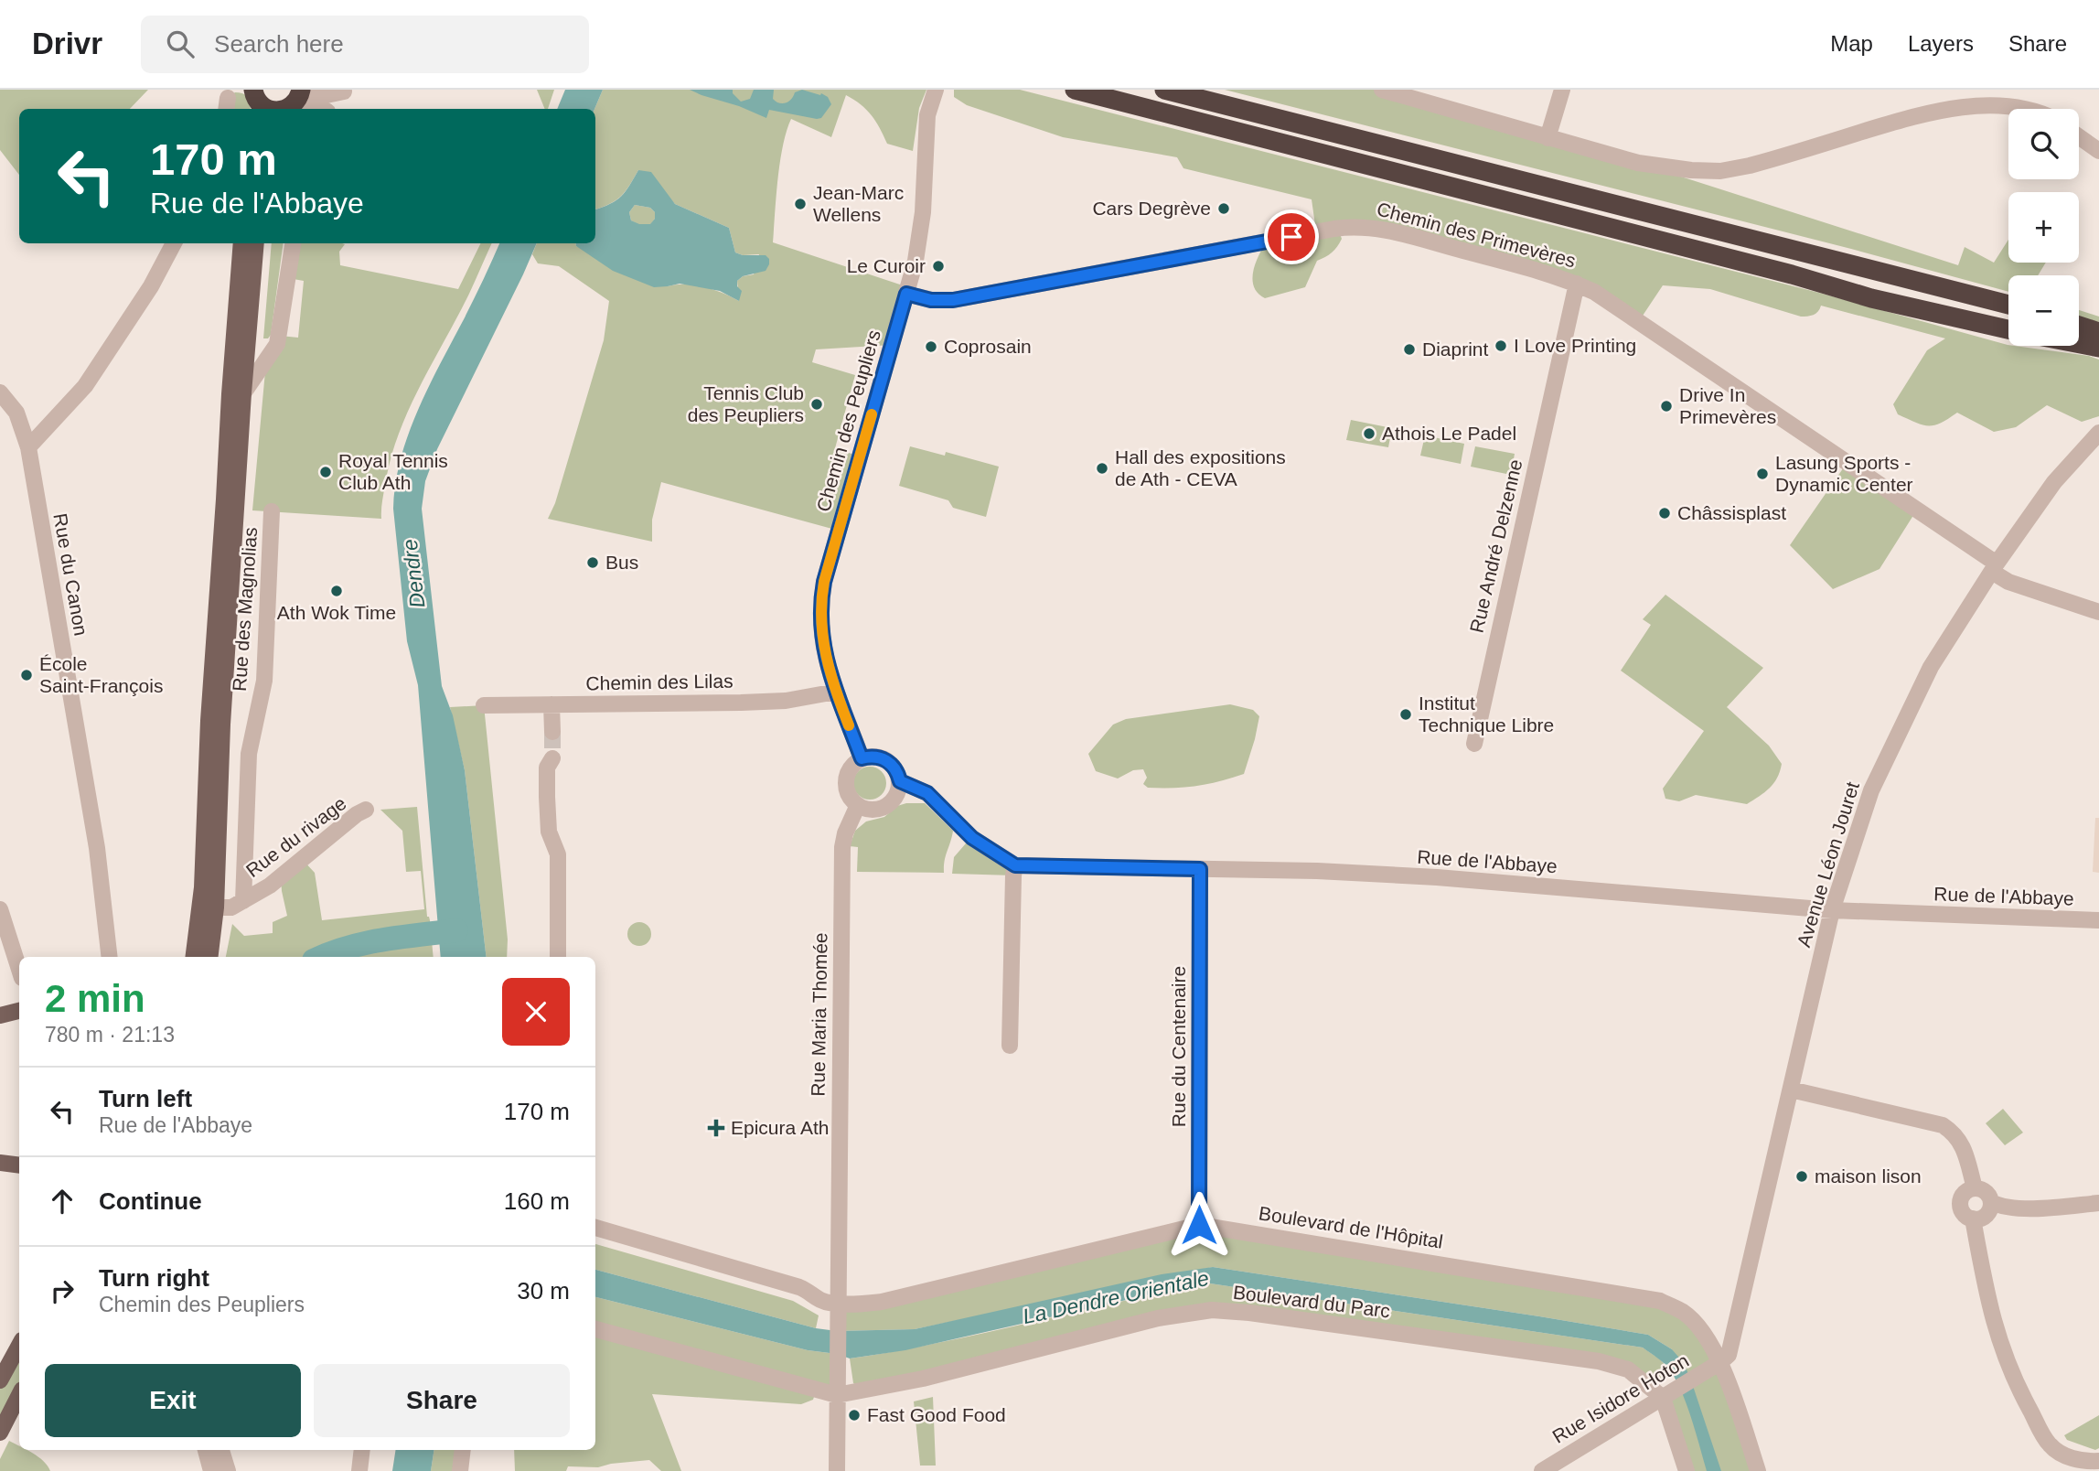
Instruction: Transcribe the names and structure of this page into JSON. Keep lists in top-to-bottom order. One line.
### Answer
{"streets":{"street":["Chemin des Primevères","Chemin des Peupliers","Rue André Delzenne","Rue du Canon","Rue des Magnolias","Chemin des Lilas","Rue du rivage","Rue de l'Abbaye","Avenue Léon Jouret","Rue Maria Thomée","Rue du Centenaire","Boulevard de l'Hôpital","Boulevard du Parc","Rue Isidore Hoton"]},"crossings":[["Chemin des Primevères","Chemin des Peupliers"],["Chemin des Primevères","Rue André Delzenne"],["Chemin des Primevères","Avenue Léon Jouret"],["Chemin des Peupliers","Chemin des Lilas"],["Chemin des Peupliers","Rue Maria Thomée"],["Rue des Magnolias","Rue du rivage"],["Rue de l'Abbaye","Avenue Léon Jouret"],["Rue de l'Abbaye","Rue du Centenaire"],["Avenue Léon Jouret","Boulevard de l'Hôpital"],["Avenue Léon Jouret","Rue Isidore Hoton"],["Rue Maria Thomée","Boulevard de l'Hôpital"],["Rue Maria Thomée","Boulevard du Parc"],["Rue du Centenaire","Boulevard de l'Hôpital"],["Boulevard de l'Hôpital","Rue Isidore Hoton"],["Boulevard du Parc","Rue Isidore Hoton"]],"water":["Dendre","La Dendre Orientale"],"places":{"other":["Jean-Marc Wellens","Cars Degrève","Le Curoir","I Love Printing","Coprosain","Diaprint","Tennis Club des Peupliers","Drive In Primevères","Athois Le Padel","Hall des expositions de Ath - CEVA","Royal Tennis Club Ath","Lasung Sports - Dynamic Center","Châssisplast","Bus","Ath Wok Time","École Saint-François","Institut Technique Libre","maison lison","Fast Good Food"],"health":["Epicura Ath"]},"page":{"header":"Drivr","search":"Search here","nav":["Map","Layers","Share"],"map_buttons":["+","−"],"turn":["170 m","Rue de l'Abbaye"],"heading":["2 min","780 m · 21:13"],"list":[{"name":"Turn left","note":"Rue de l'Abbaye","value":"170 m"},{"name":"Continue","value":"160 m"},{"name":"Turn right","note":"Chemin des Peupliers","value":"30 m"}],"buttons":["Exit","Share"]}}
